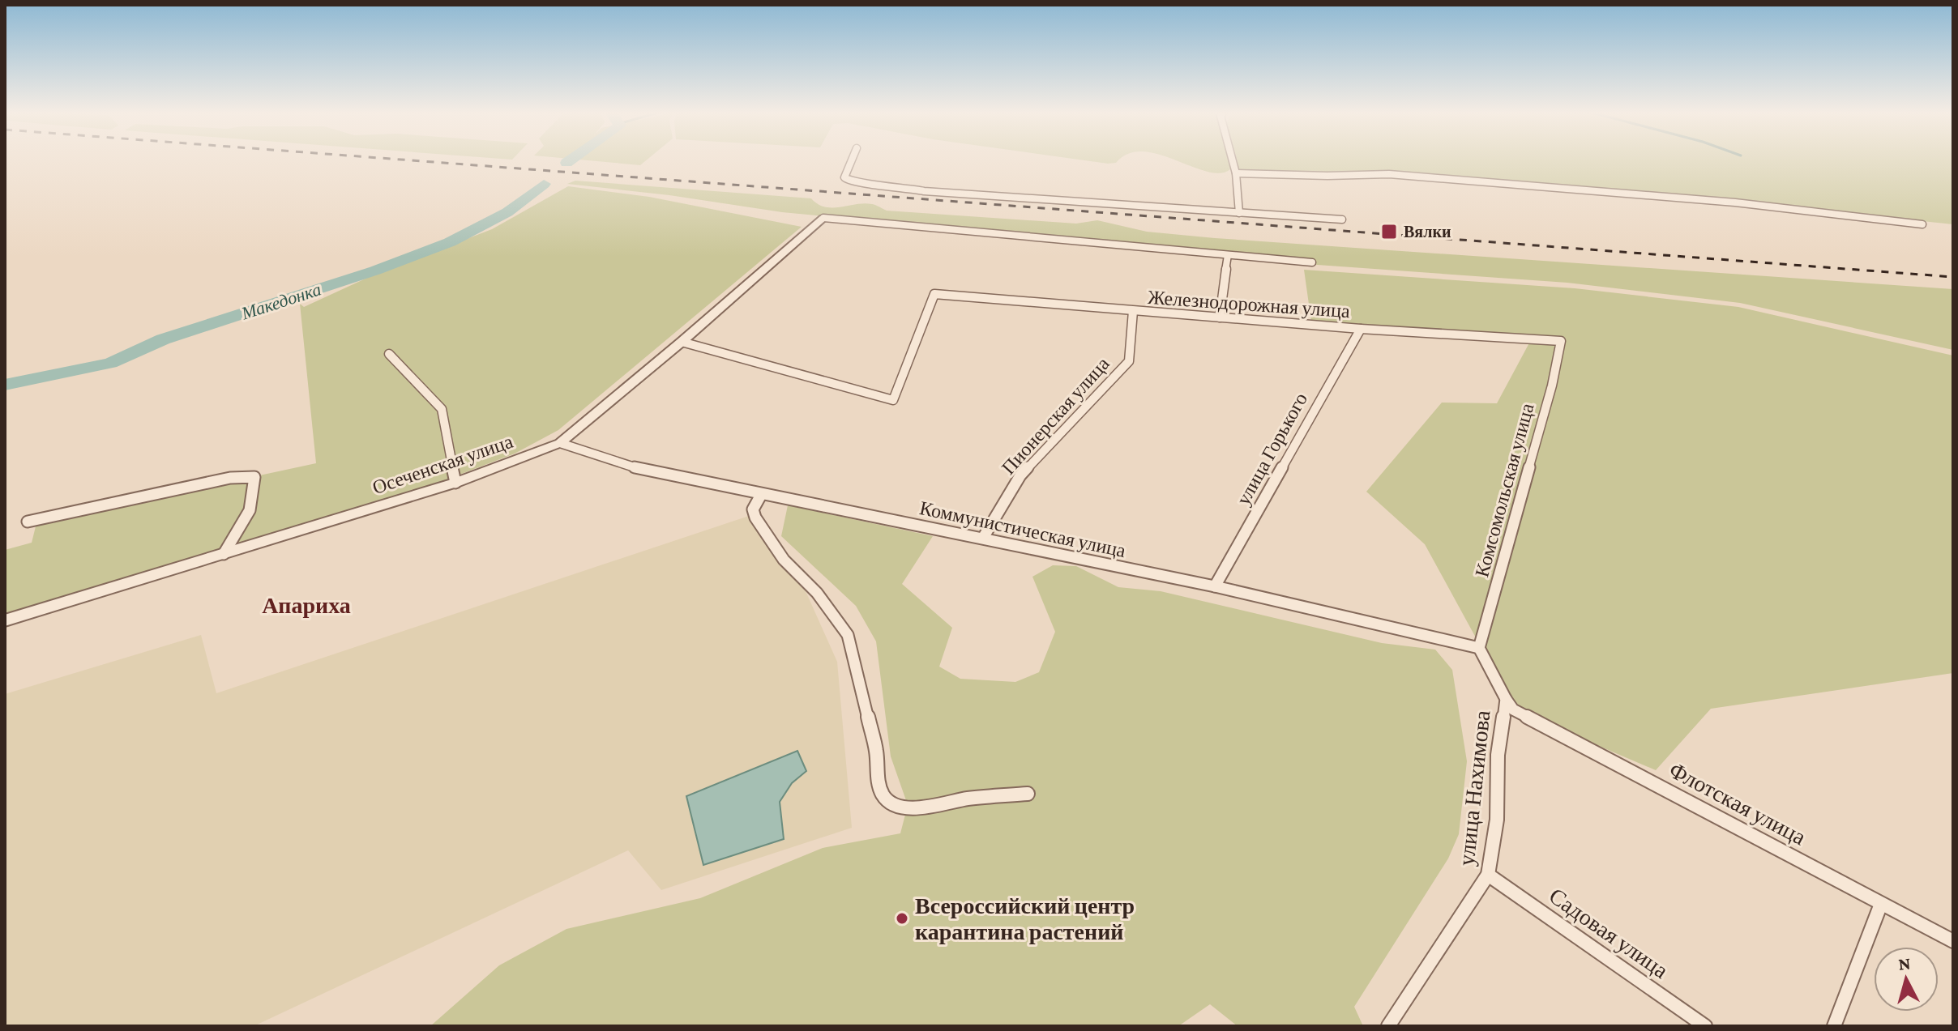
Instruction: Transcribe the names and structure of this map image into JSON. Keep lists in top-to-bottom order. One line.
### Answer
{"streets":{"street":["Железнодорожная улица","Пионерская улица","улица Горького","Осеченская улица","Комсомольская улица","Коммунистическая улица","улица Нахимова","Флотская улица","Садовая улица"]},"crossings":[["Железнодорожная улица","Пионерская улица"],["Железнодорожная улица","улица Горького"],["Железнодорожная улица","Осеченская улица"],["Железнодорожная улица","Комсомольская улица"],["Пионерская улица","Коммунистическая улица"],["улица Горького","Коммунистическая улица"],["Осеченская улица","Коммунистическая улица"],["Комсомольская улица","Коммунистическая улица"],["Комсомольская улица","улица Нахимова"],["Коммунистическая улица","улица Нахимова"],["улица Нахимова","Флотская улица"],["улица Нахимова","Садовая улица"]],"districts":["Апариха"],"water":["Македонка"],"places":{"transit":["Вялки"],"other":["Всероссийский центр карантина растений"]},"north":"top"}
